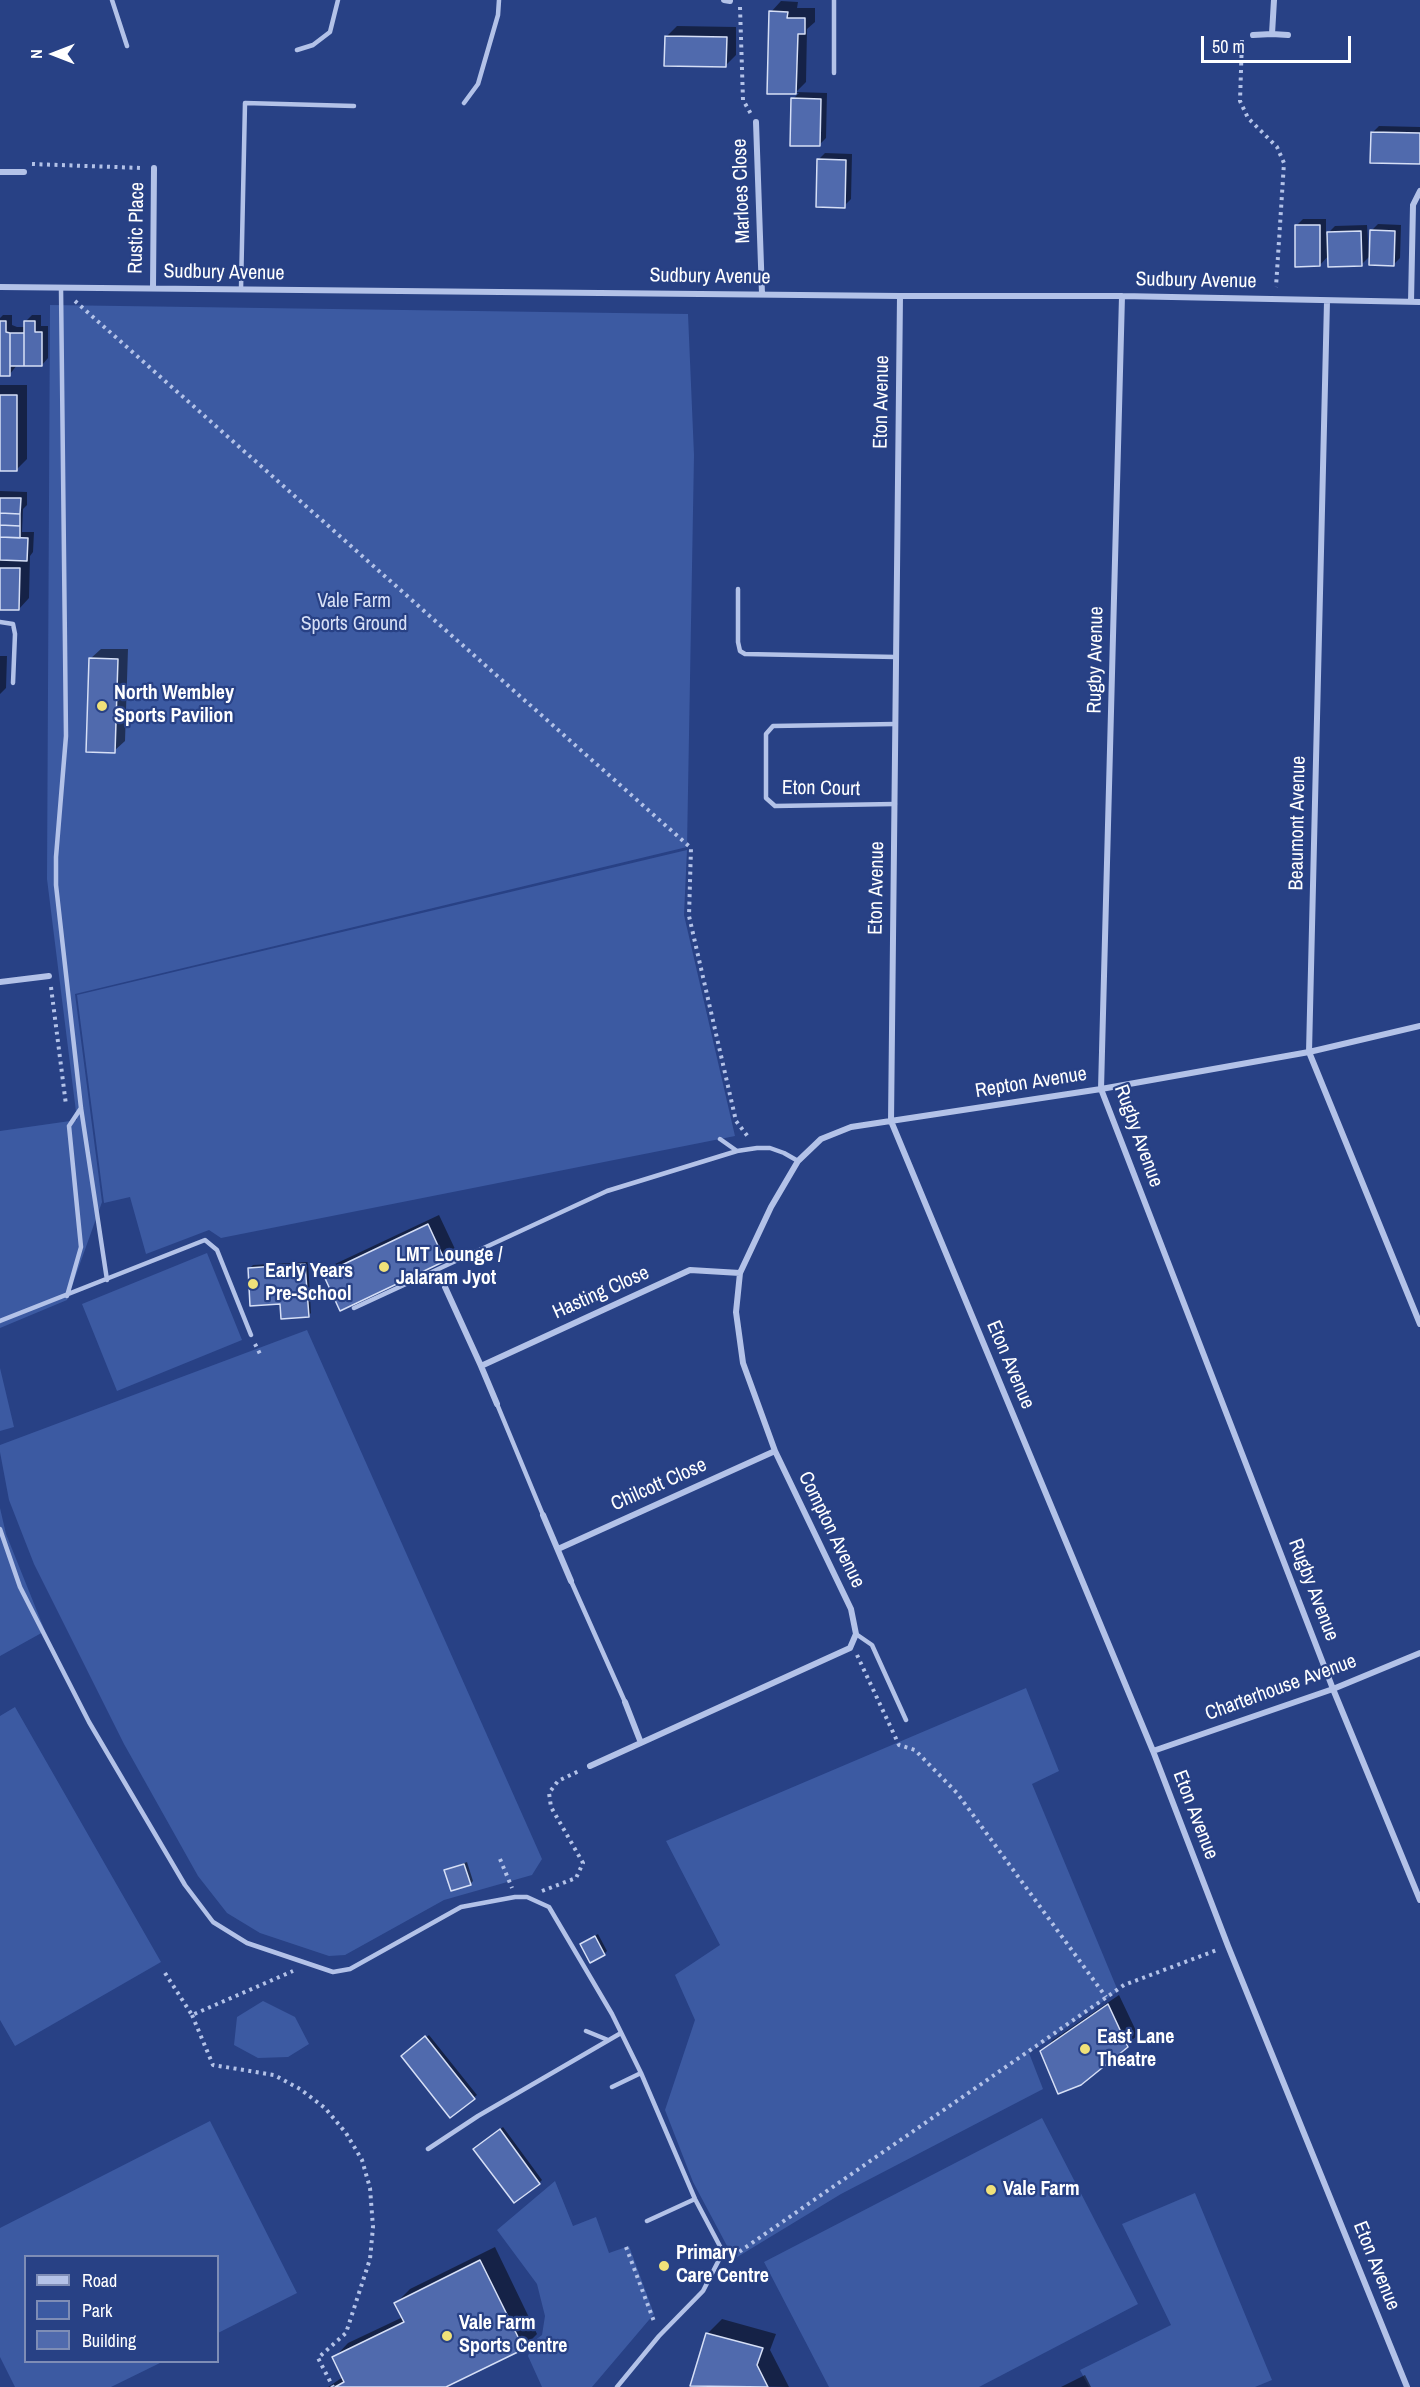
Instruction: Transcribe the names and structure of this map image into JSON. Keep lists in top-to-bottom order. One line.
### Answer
{"streets":{"street":["Marloes Close","Rustic Place","Sudbury Avenue","Eton Avenue","Rugby Avenue","Beaumont Avenue","Repton Avenue","Hasting Close","Chilcott Close","Compton Avenue","Charterhouse Avenue"],"lane":["Eton Court"]},"crossings":[["Marloes Close","Sudbury Avenue"],["Rustic Place","Sudbury Avenue"],["Sudbury Avenue","Eton Avenue"],["Sudbury Avenue","Rugby Avenue"],["Sudbury Avenue","Beaumont Avenue"],["Eton Avenue","Eton Court"],["Eton Avenue","Repton Avenue"],["Eton Avenue","Charterhouse Avenue"],["Rugby Avenue","Repton Avenue"],["Rugby Avenue","Charterhouse Avenue"],["Beaumont Avenue","Repton Avenue"],["Repton Avenue","Compton Avenue"],["Hasting Close","Compton Avenue"],["Chilcott Close","Compton Avenue"]],"parks":["Vale Farm Sports Ground"],"places":["North Wembley Sports Pavilion","LMT Lounge / Jalaram Jyot","Early Years Pre-School","East Lane Theatre","Vale Farm","Primary Care Centre","Vale Farm Sports Centre"],"legend":["Road","Park","Building"],"scale_bar":"50 m","north":"left"}
